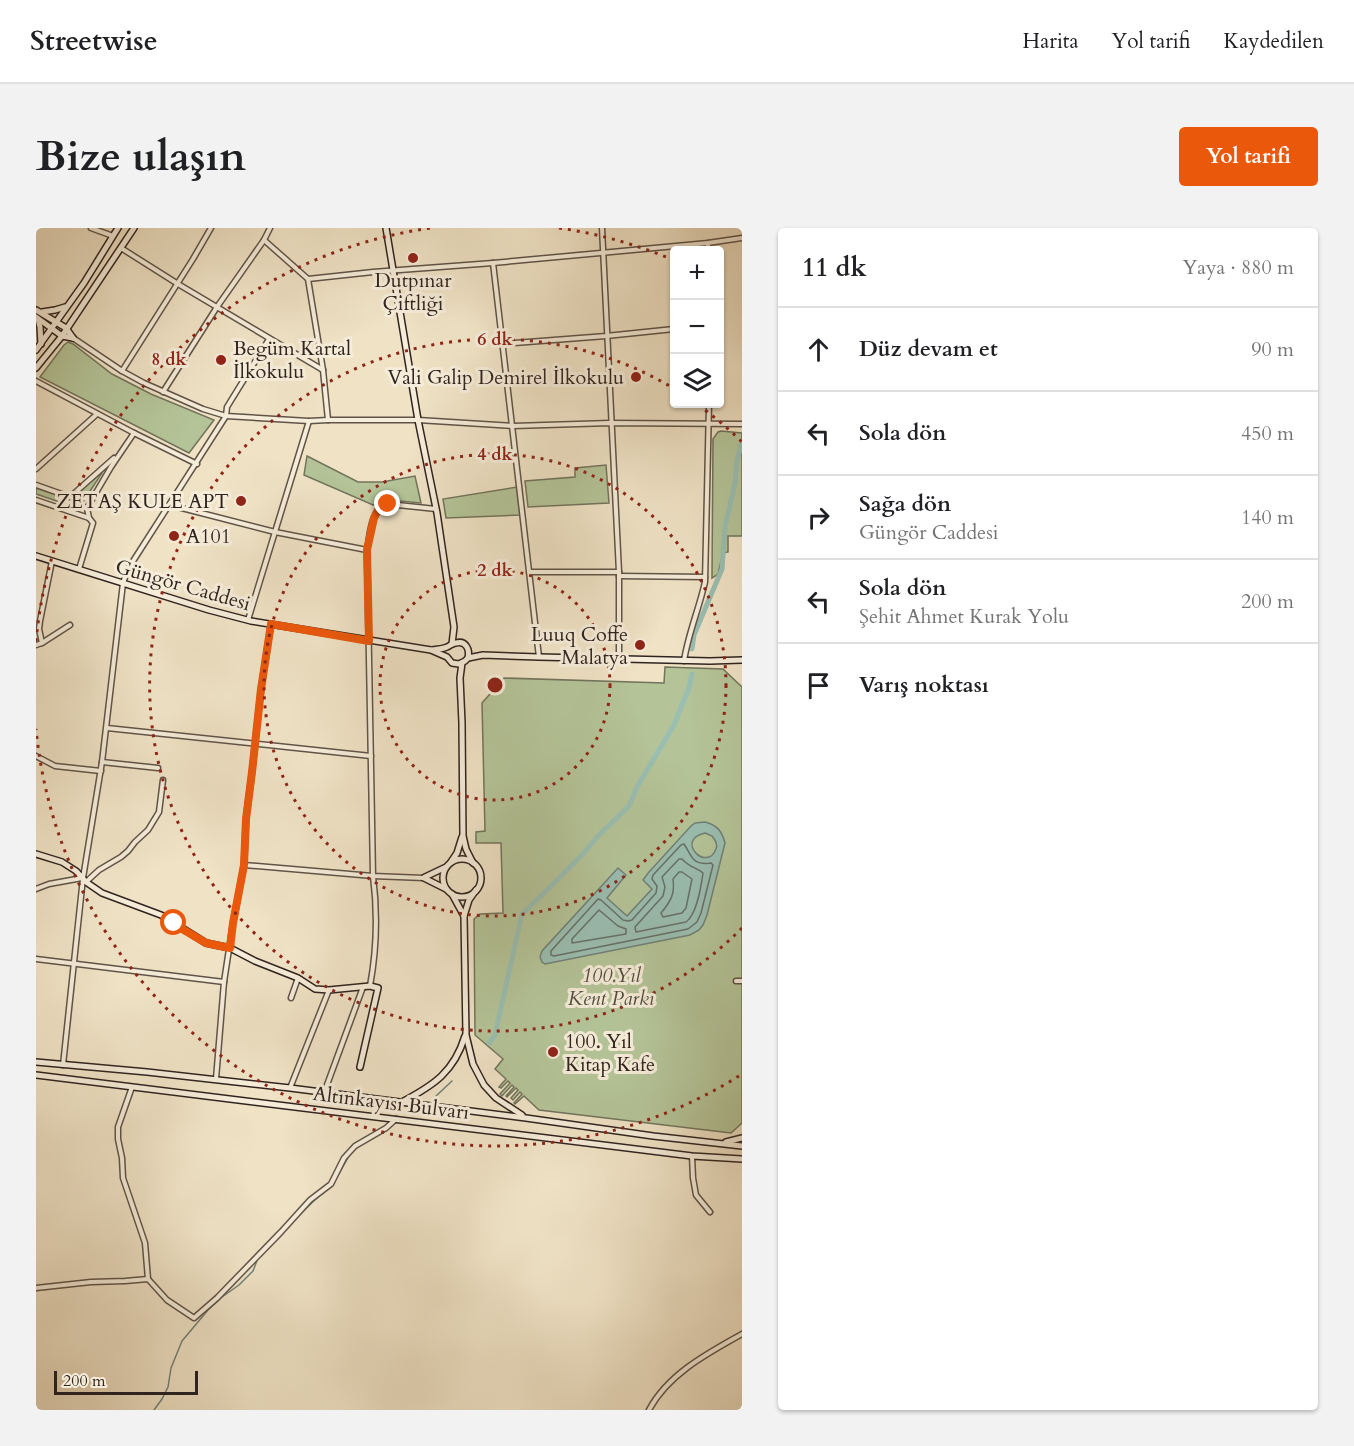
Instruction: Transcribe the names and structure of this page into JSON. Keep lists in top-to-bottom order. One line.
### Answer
{"streets":{"main road":["Güngör Caddesi","Altınkayısı Bulvarı"]},"parks":["100.Yıl Kent Parkı"],"places":["Dutpınar Çiftliği","Begüm Kartal İlkokulu","Vali Galip Demirel İlkokulu","ZETAŞ KULE APT","A101","Luuq Coffe Malatya","100. Yıl Kitap Kafe"],"scale_bar":"200 m","page":{"header":"Streetwise","nav":["Harita","Yol tarifi","Kaydedilen"],"buttons":"Yol tarifi","title":"Bize ulaşın","heading":["11 dk","Yaya · 880 m"],"map_buttons":["+","−"],"list":[["Düz devam et","90 m"],["Sola dön","450 m"],["Sağa dön","Güngör Caddesi","140 m"],["Sola dön","Şehit Ahmet Kurak Yolu","200 m"],"Varış noktası"],"scale":"200 m"},"rings":["6 dk","8 dk","4 dk","2 dk"]}
